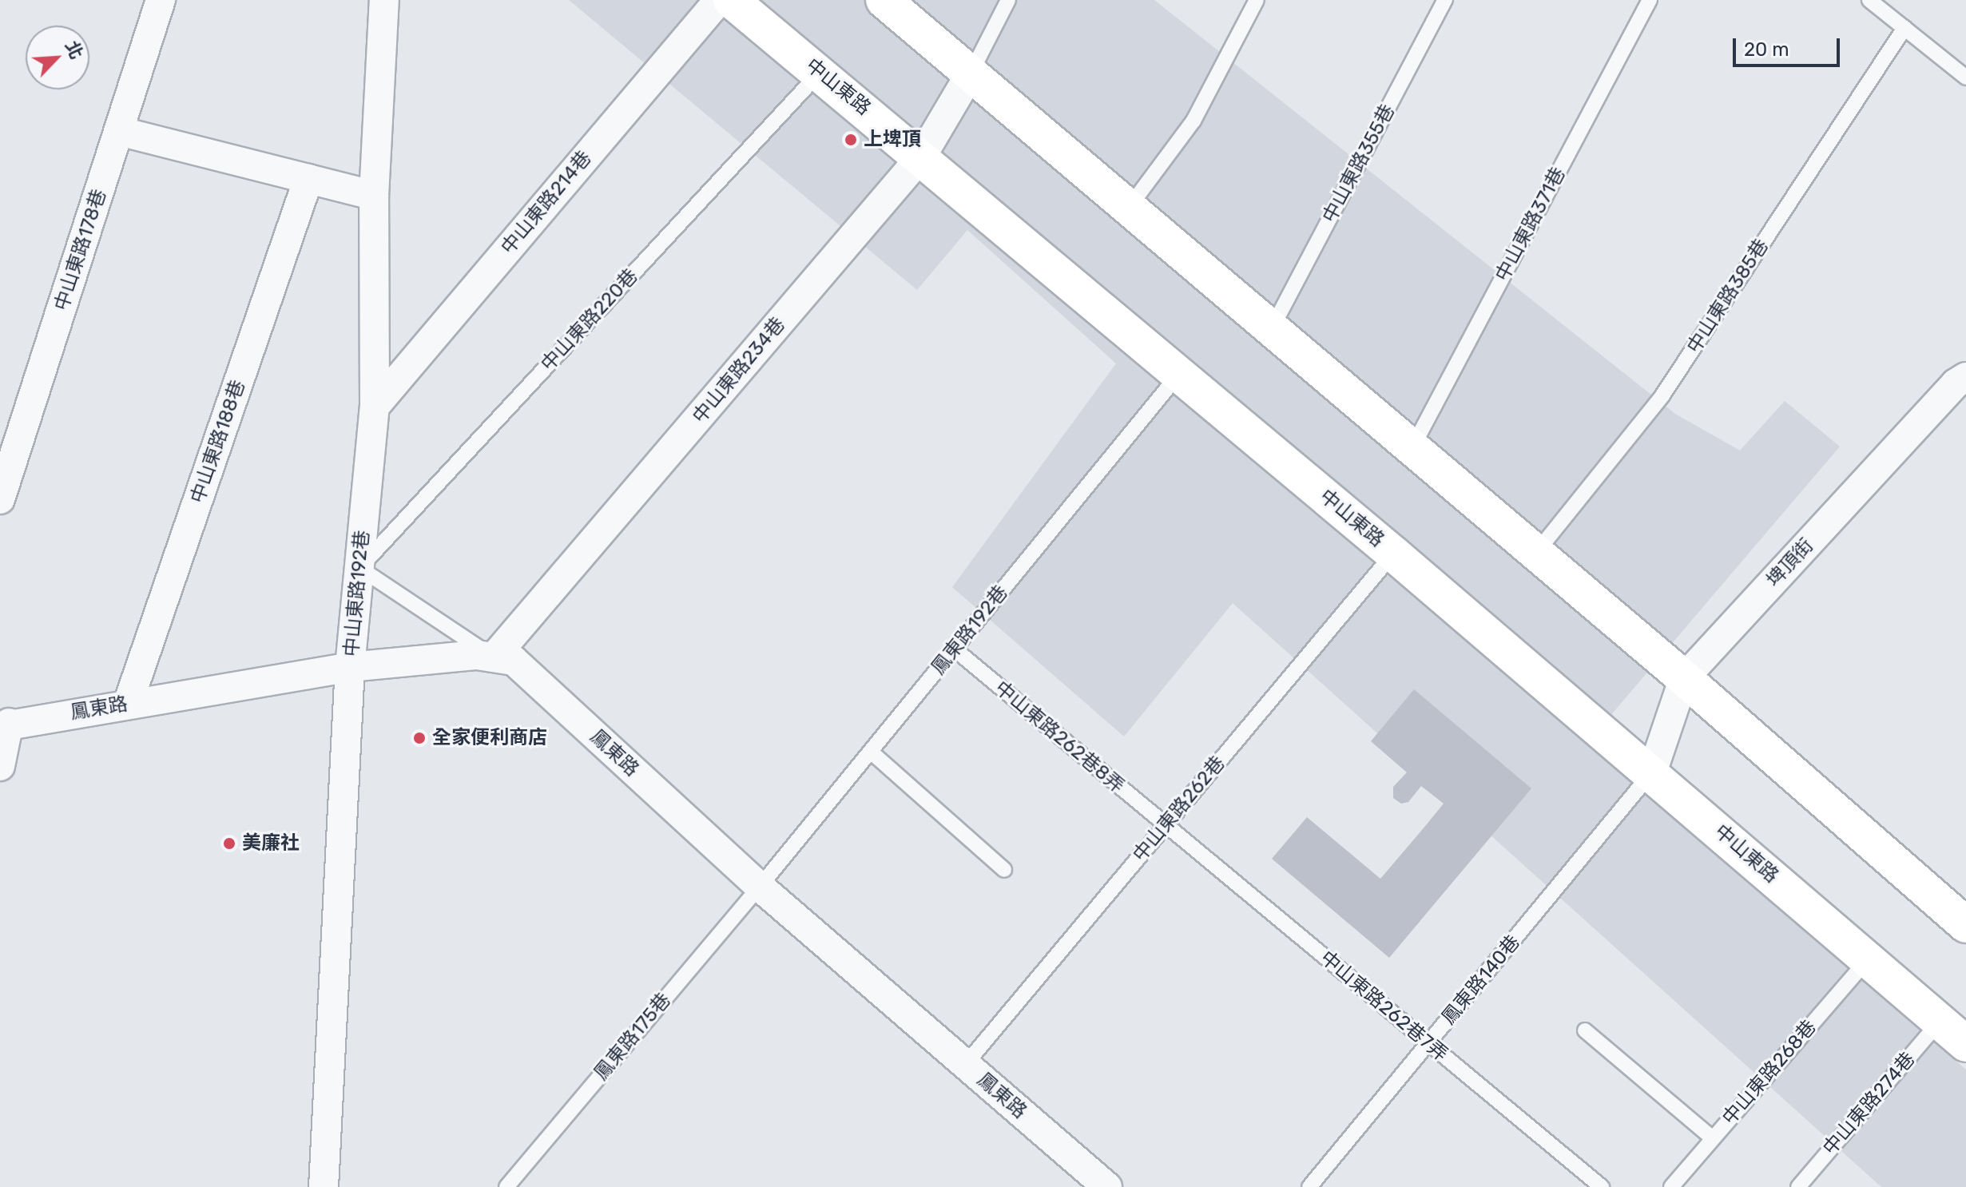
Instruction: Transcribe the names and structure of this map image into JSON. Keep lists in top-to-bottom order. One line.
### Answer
{"streets":{"main road":["中山東路"],"street":["中山東路214巷","中山東路178巷","中山東路234巷","中山東路188巷","埤頂街","中山東路192巷","鳳東路"],"lane":["中山東路355巷","中山東路371巷","中山東路385巷","中山東路220巷","鳳東路192巷","中山東路262巷8弄","中山東路262巷","鳳東路140巷","中山東路262巷7弄","鳳東路175巷","中山東路268巷","中山東路274巷"]},"crossings":[["中山東路","中山東路220巷"],["中山東路","中山東路234巷"],["中山東路","埤頂街"],["中山東路","鳳東路192巷"],["中山東路","中山東路262巷"],["中山東路","鳳東路140巷"],["中山東路","中山東路268巷"],["中山東路","中山東路274巷"],["中山東路214巷","中山東路192巷"],["中山東路220巷","中山東路192巷"],["中山東路234巷","鳳東路"],["中山東路188巷","鳳東路"],["埤頂街","鳳東路140巷"],["中山東路192巷","鳳東路"],["鳳東路192巷","鳳東路"],["鳳東路192巷","中山東路262巷8弄"],["鳳東路192巷","鳳東路175巷"],["鳳東路","中山東路262巷"],["鳳東路","鳳東路175巷"],["中山東路262巷8弄","中山東路262巷"],["中山東路262巷8弄","中山東路262巷7弄"],["中山東路262巷","中山東路262巷7弄"],["鳳東路140巷","中山東路262巷7弄"]],"places":["上埤頂","全家便利商店","美廉社"],"scale_bar":"20 m","north":"top right"}
